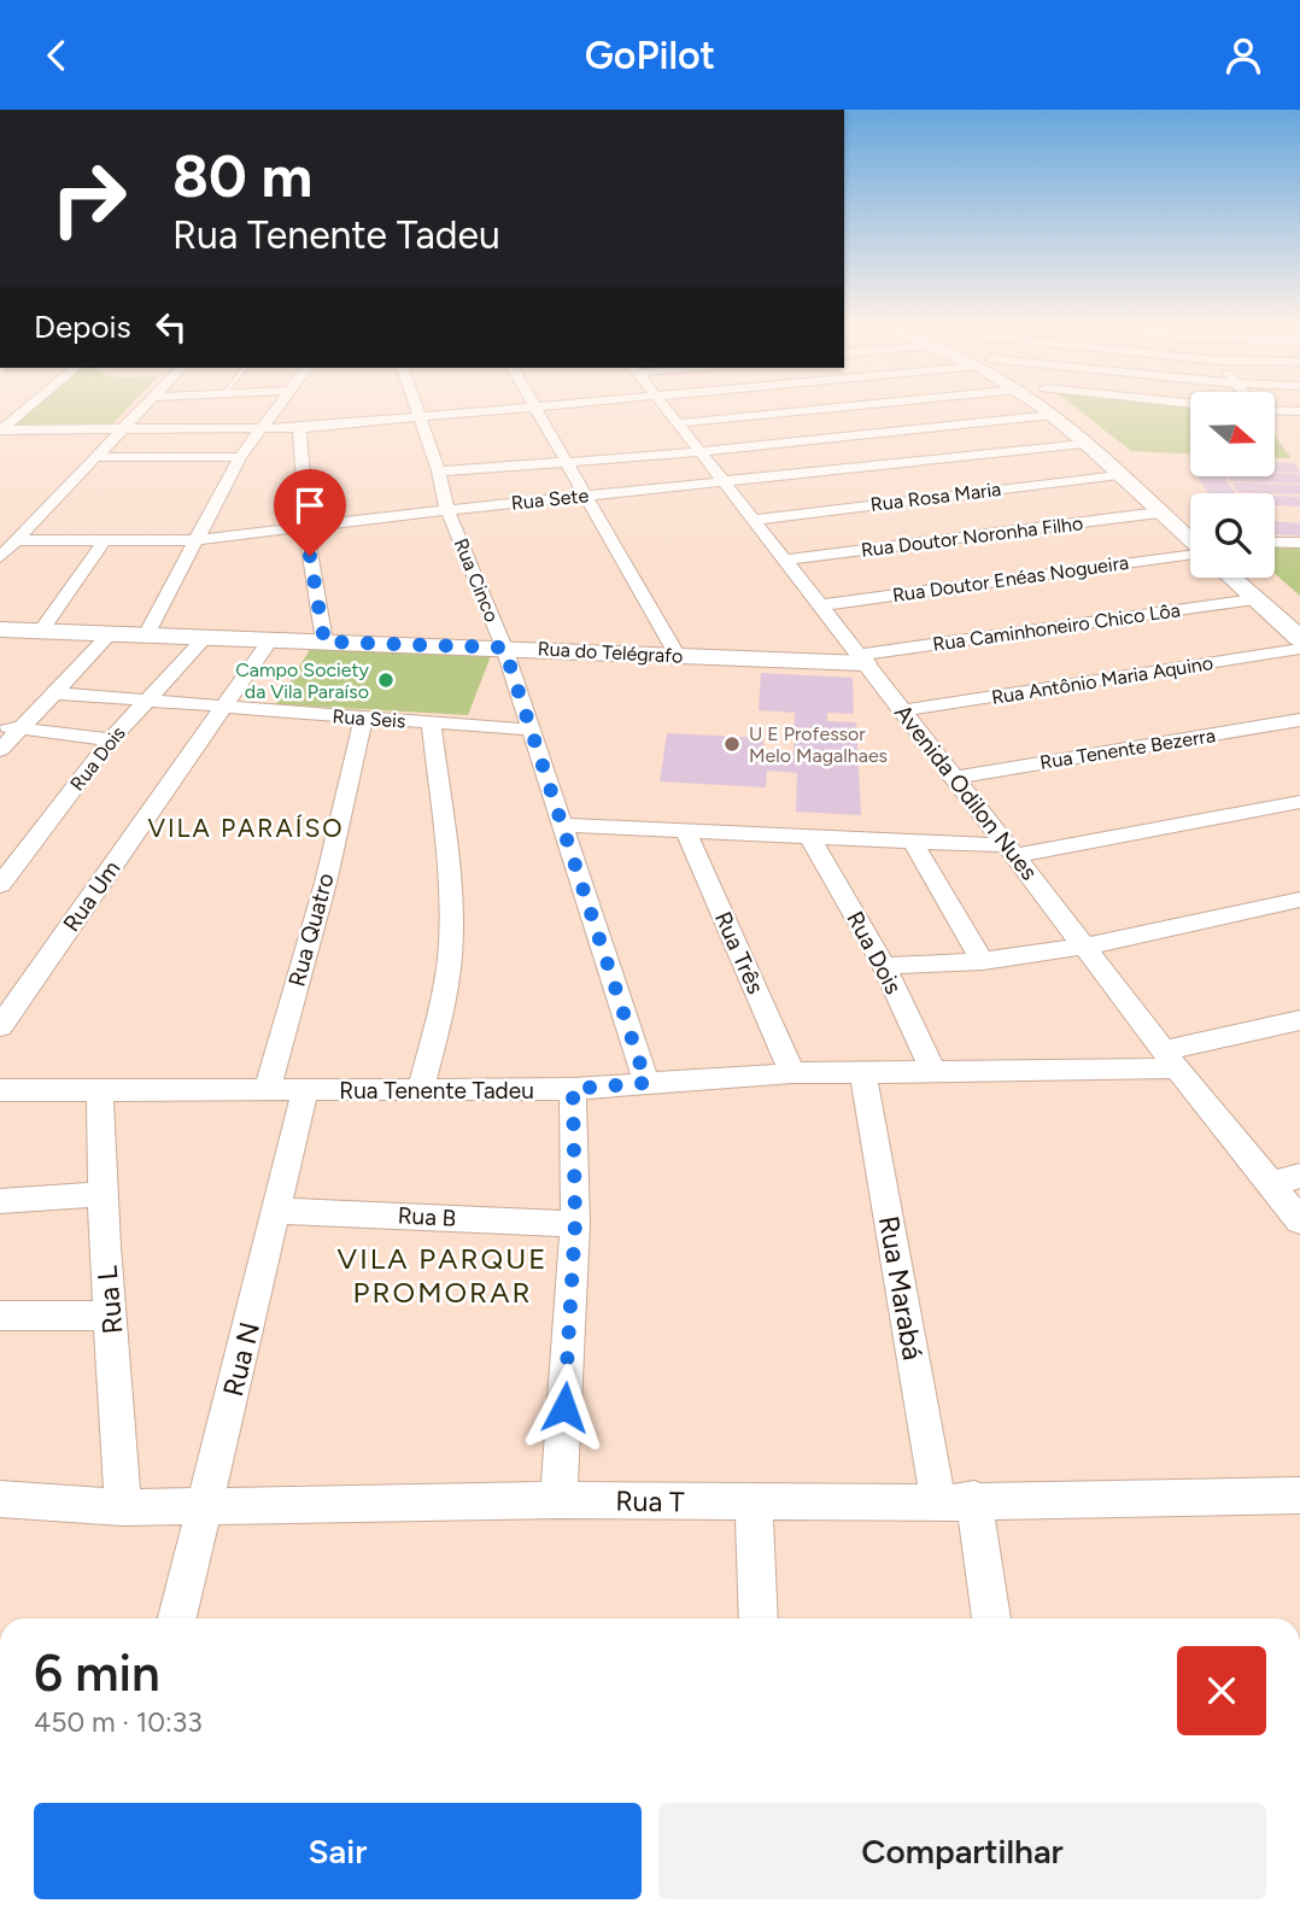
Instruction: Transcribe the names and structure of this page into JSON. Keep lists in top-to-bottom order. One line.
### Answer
{"streets":{"street":["Rua Rosa Maria","Rua Sete","Rua Doutor Noronha Filho","Rua Doutor Enéas Nogueira","Rua Cinco","Rua Caminhoneiro Chico Lôa","Rua do Telégrafo","Rua Antônio Maria Aquino","Rua Seis","Rua Tenente Bezerra","Rua Dois","Avenida Odilon Nues","Rua Um","Rua Quatro","Rua Três","Rua Tenente Tadeu","Rua B","Rua Marabá","Rua L","Rua N","Rua T"]},"crossings":[["Rua Rosa Maria","Avenida Odilon Nues"],["Rua Sete","Rua Cinco"],["Rua Sete","Avenida Odilon Nues"],["Rua Doutor Noronha Filho","Avenida Odilon Nues"],["Rua Doutor Enéas Nogueira","Avenida Odilon Nues"],["Rua Cinco","Rua do Telégrafo"],["Rua Cinco","Rua Seis"],["Rua Cinco","Rua Tenente Tadeu"],["Rua Caminhoneiro Chico Lôa","Rua do Telégrafo"],["Rua Caminhoneiro Chico Lôa","Avenida Odilon Nues"],["Rua do Telégrafo","Rua Dois"],["Rua do Telégrafo","Avenida Odilon Nues"],["Rua do Telégrafo","Rua Um"],["Rua Antônio Maria Aquino","Avenida Odilon Nues"],["Rua Seis","Rua Dois"],["Rua Seis","Rua Um"],["Rua Seis","Rua Quatro"],["Rua Tenente Bezerra","Avenida Odilon Nues"],["Rua Dois","Rua Tenente Tadeu"],["Avenida Odilon Nues","Rua Tenente Tadeu"],["Rua Quatro","Rua Tenente Tadeu"],["Rua Três","Rua Tenente Tadeu"],["Rua Tenente Tadeu","Rua Marabá"],["Rua Tenente Tadeu","Rua L"],["Rua Tenente Tadeu","Rua N"],["Rua B","Rua N"],["Rua Marabá","Rua T"],["Rua L","Rua T"],["Rua N","Rua T"]],"districts":["VILA PARAÍSO","VILA PARQUE PROMORAR"],"places":["Campo Society da Vila Paraíso","U E Professor Melo Magalhaes"],"north":"right","page":{"header":"GoPilot","turn":["80 m","Rua Tenente Tadeu"],"then":"Depois","heading":["6 min","450 m · 10:33"],"buttons":["Sair","Compartilhar"]}}
